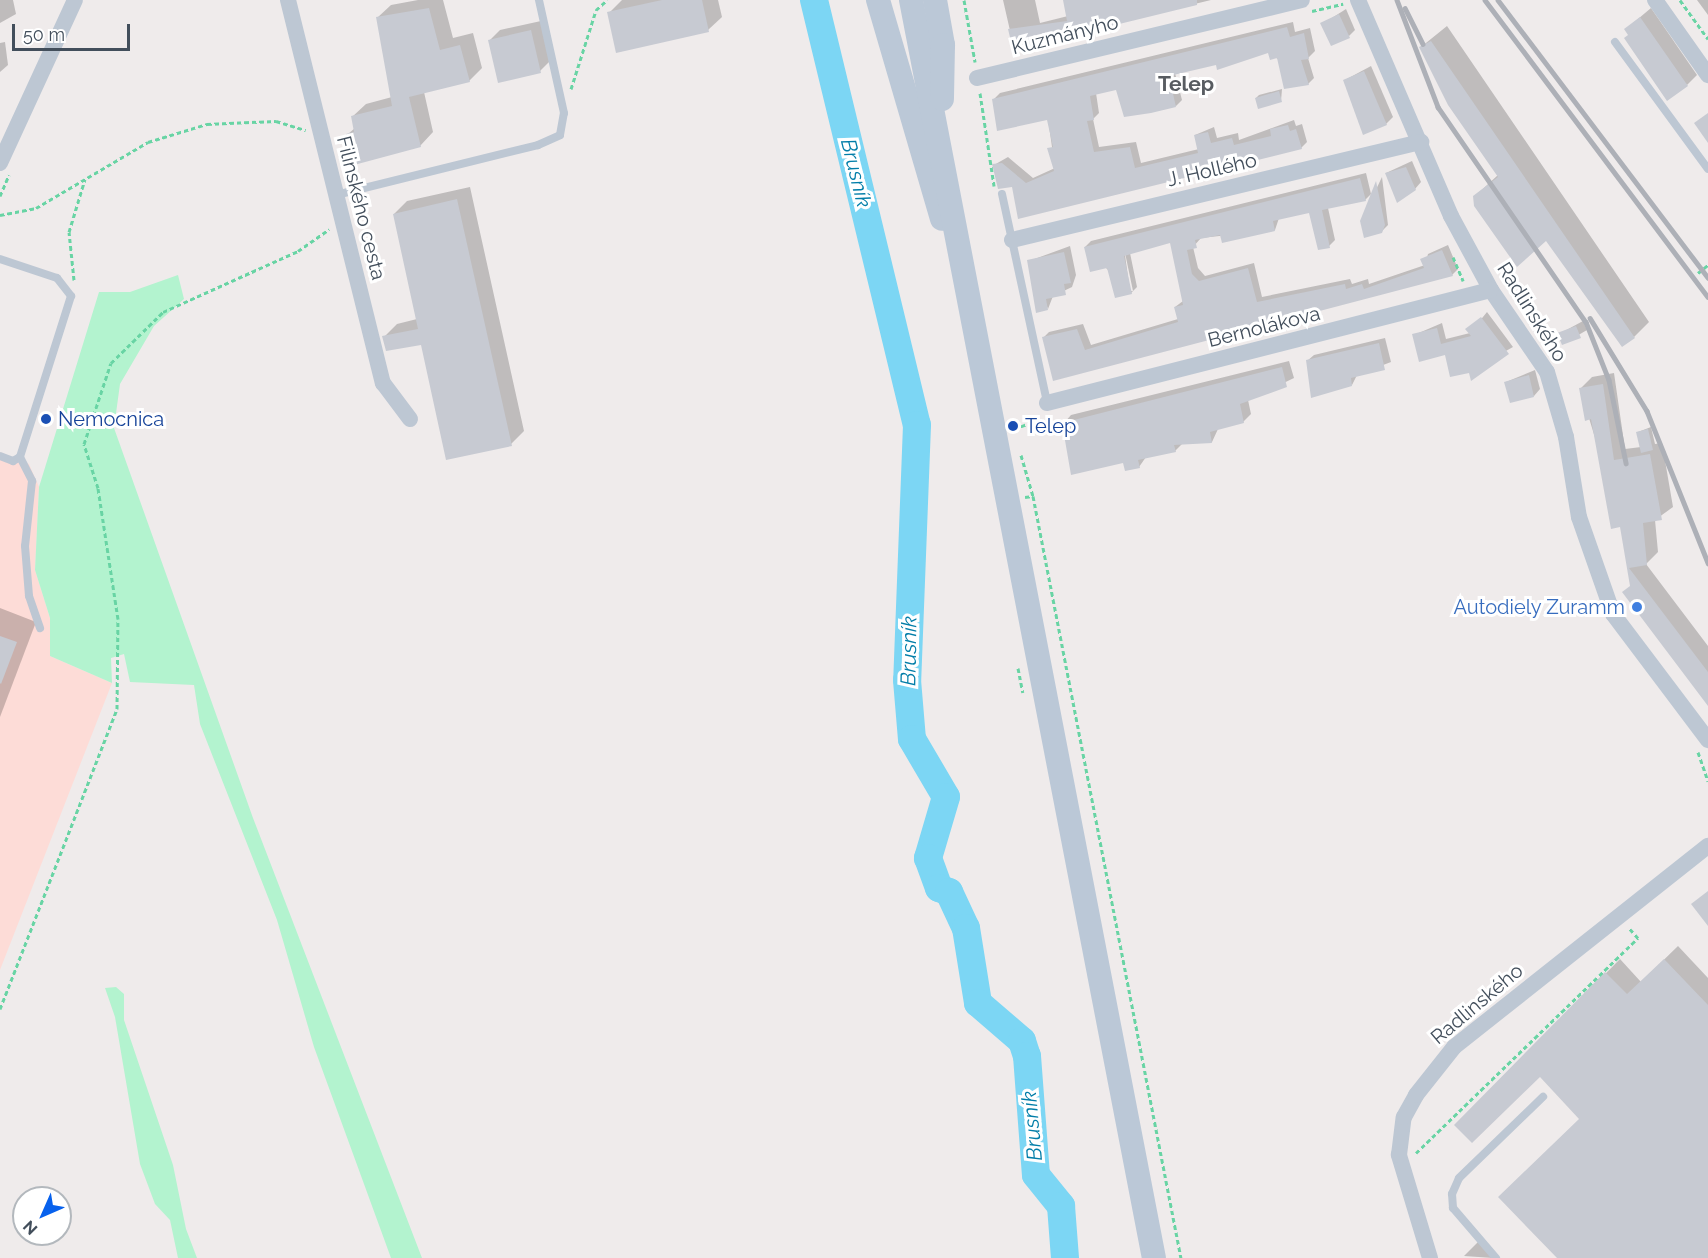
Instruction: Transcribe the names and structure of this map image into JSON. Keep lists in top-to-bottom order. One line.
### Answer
{"streets":{"street":["Kuzmányho","J. Hollého","Filinského cesta","Radlinského","Bernolákova"]},"crossings":[["J. Hollého","Radlinského"],["Radlinského","Bernolákova"]],"districts":["Telep"],"water":["Brusník"],"places":["Nemocnica","Telep","Autodiely Zuramm"],"scale_bar":"50 m","north":"bottom left"}
